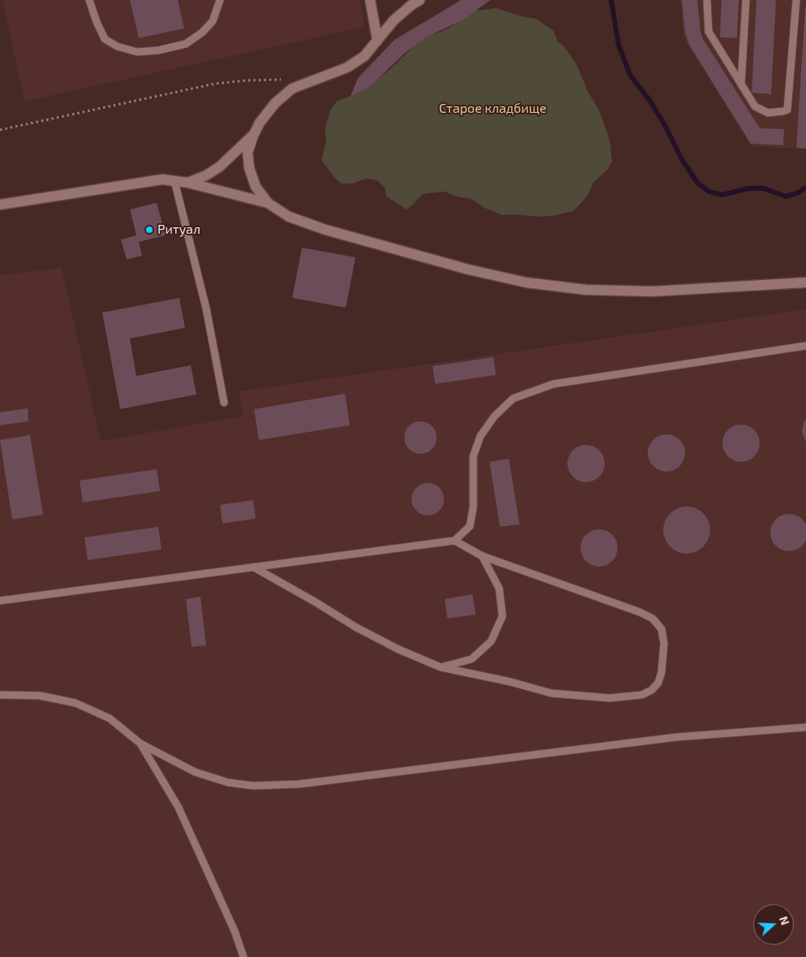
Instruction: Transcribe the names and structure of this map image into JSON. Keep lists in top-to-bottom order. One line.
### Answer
{"parks":["Старое кладбище"],"places":["Ритуал"],"north":"right"}
